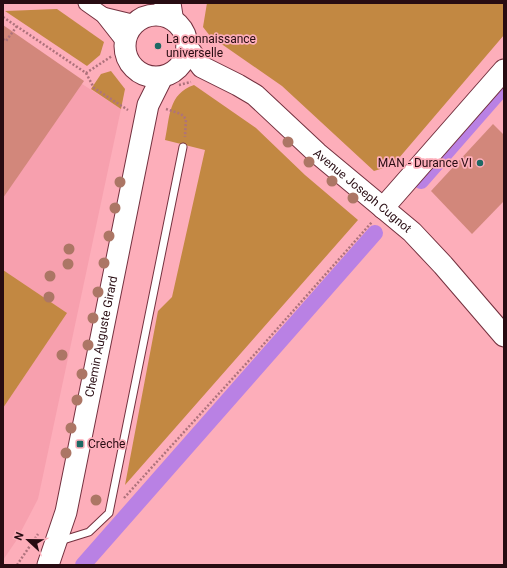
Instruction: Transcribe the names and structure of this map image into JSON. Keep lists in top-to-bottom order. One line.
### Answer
{"streets":{"street":["Avenue Joseph Cugnot","Chemin Auguste Girard"]},"crossings":[["Avenue Joseph Cugnot","Chemin Auguste Girard"]],"places":{"other":["La connaissance universelle","MAN - Durance VI"],"transit":["Crèche"]},"north":"left"}
